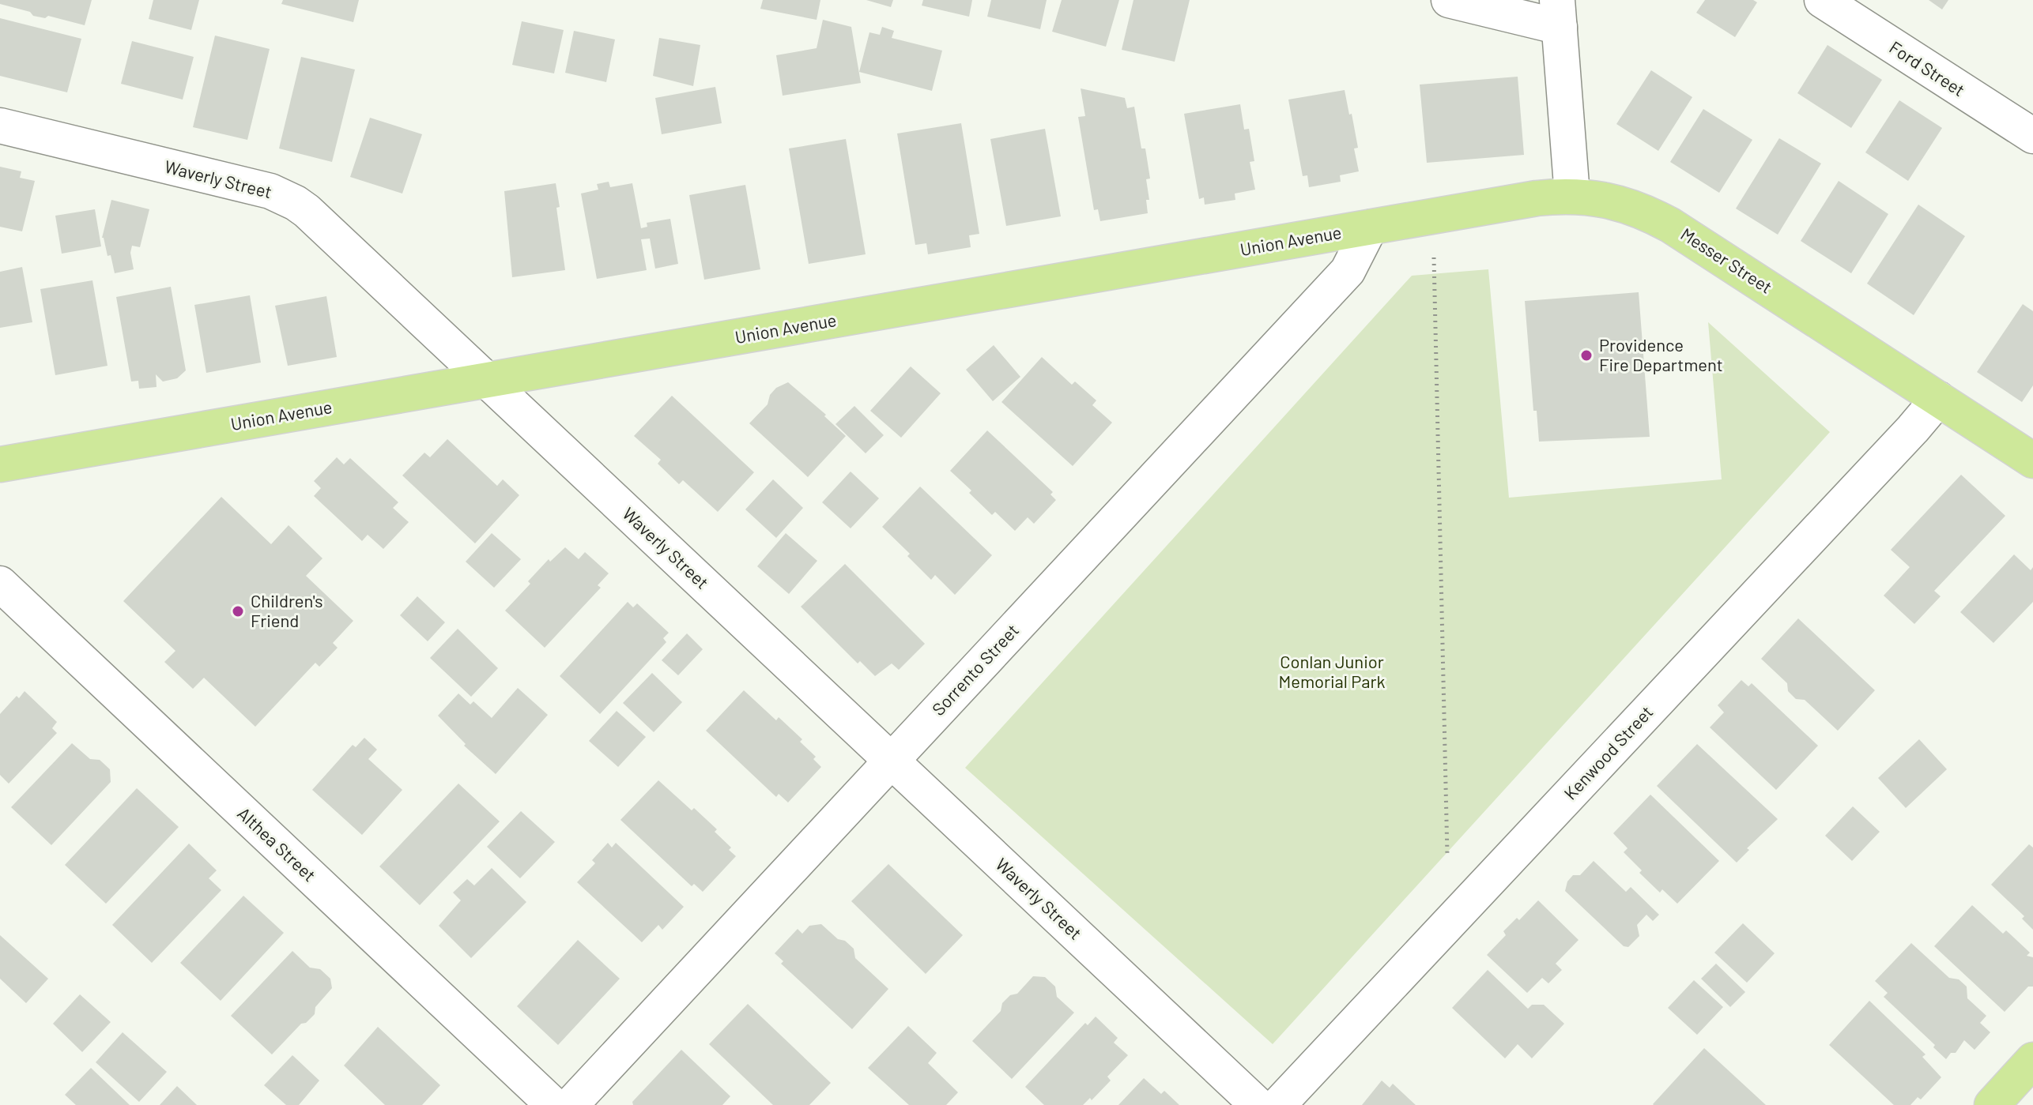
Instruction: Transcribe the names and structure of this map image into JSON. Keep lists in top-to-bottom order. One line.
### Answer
{"streets":{"main road":["Union Avenue","Messer Street"],"street":["Ford Street","Waverly Street","Sorrento Street","Kenwood Street","Althea Street"]},"crossings":[["Waverly Street","Union Avenue"],["Waverly Street","Sorrento Street"],["Union Avenue","Messer Street"],["Union Avenue","Sorrento Street"],["Messer Street","Kenwood Street"]],"parks":["Conlan Junior Memorial Park"],"places":["Providence Fire Department","Children's Friend"]}
